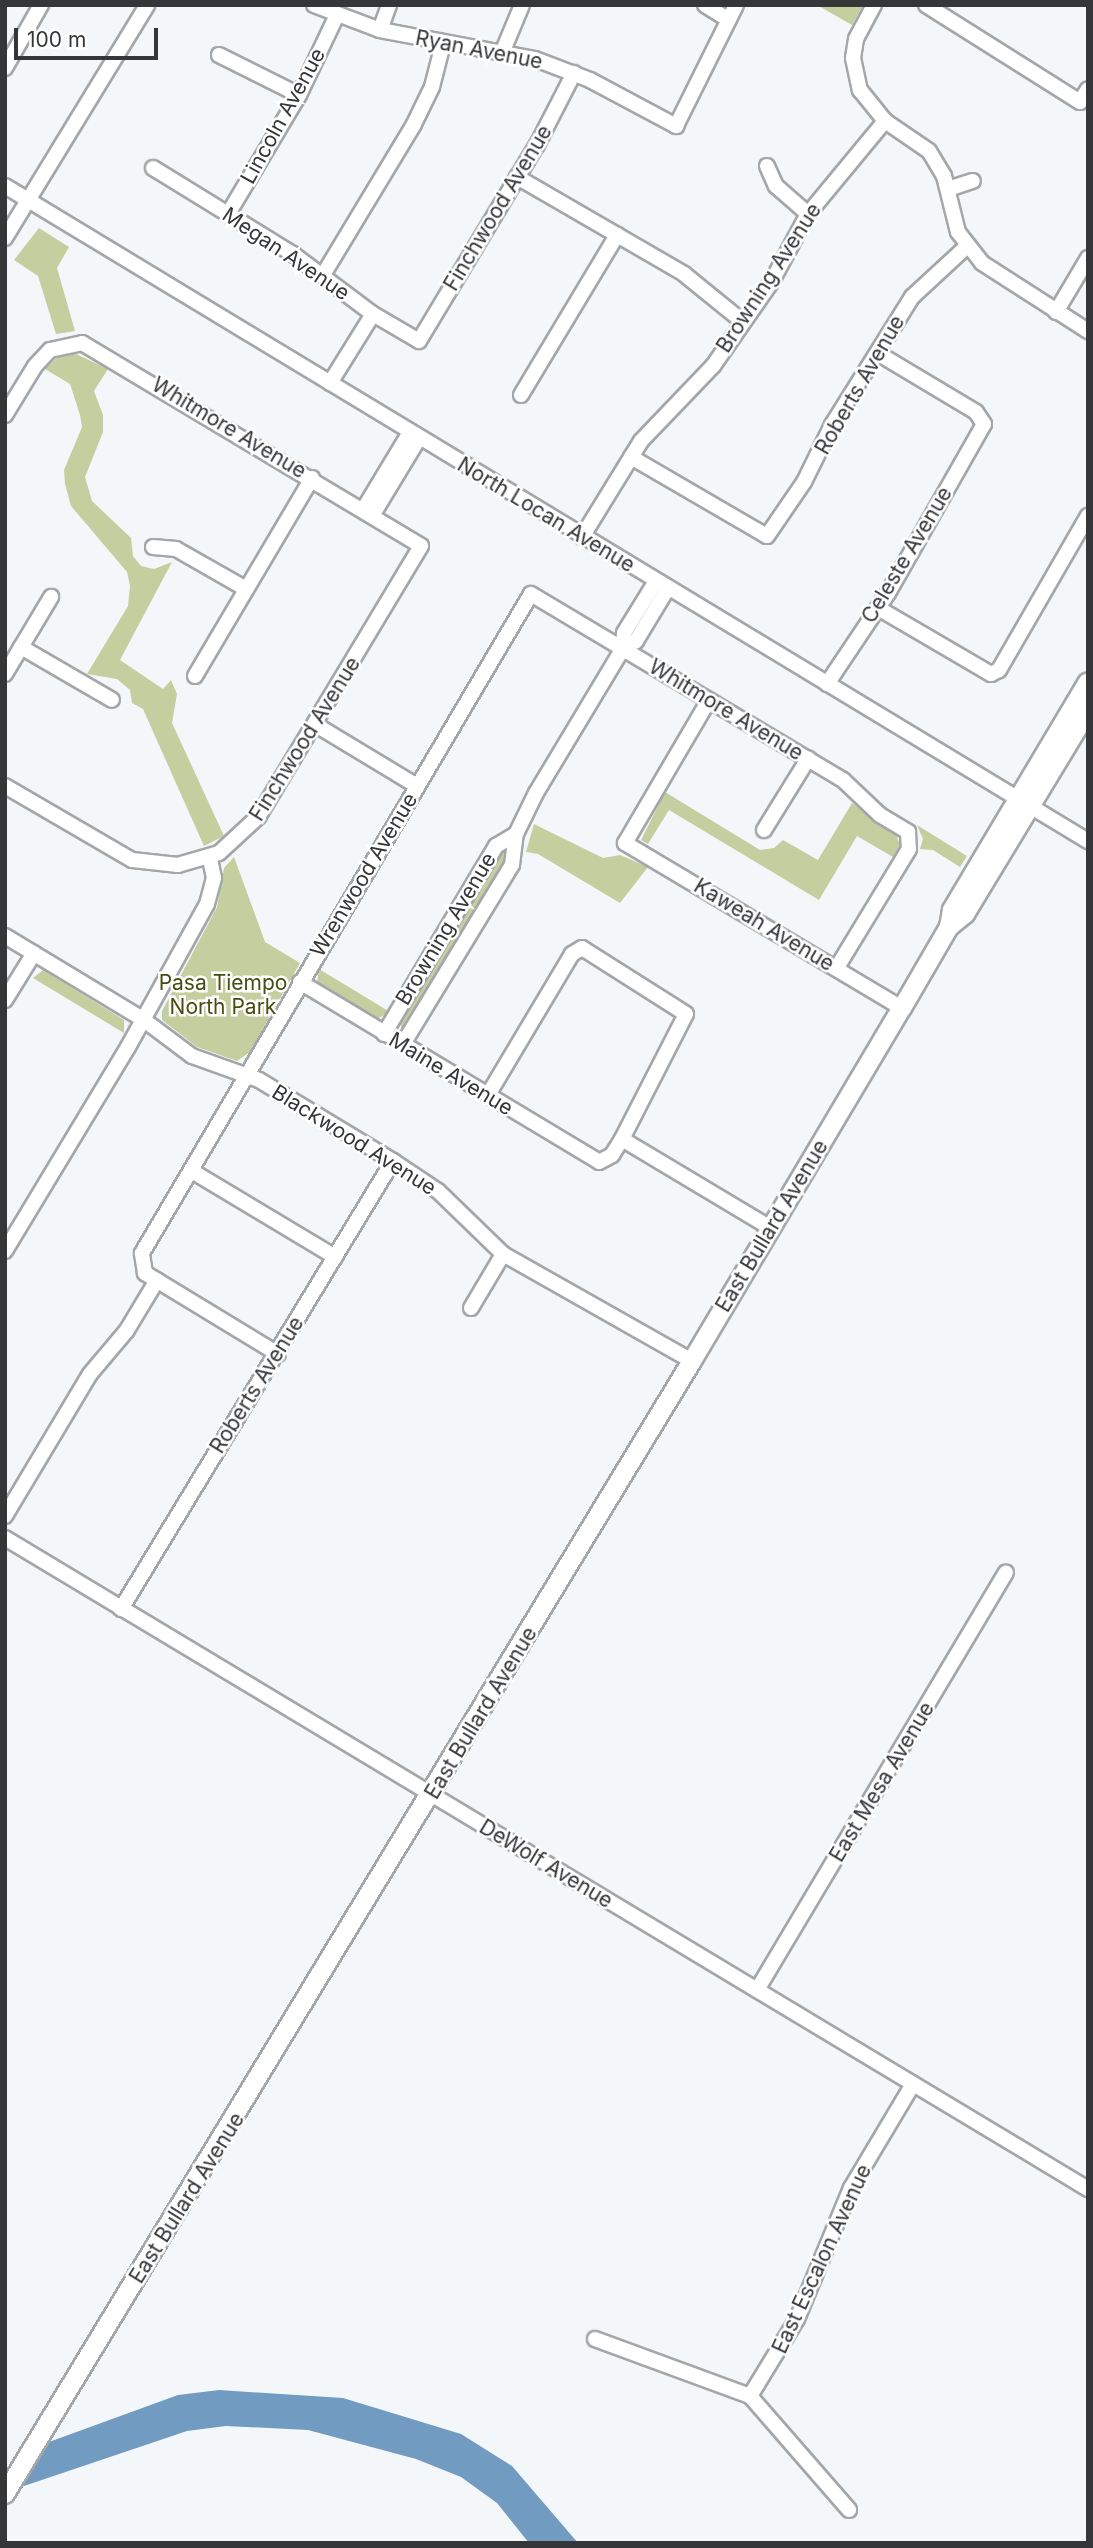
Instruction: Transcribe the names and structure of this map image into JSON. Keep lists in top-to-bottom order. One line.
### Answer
{"streets":{"main road":["East Bullard Avenue"],"street":["Ryan Avenue","Lincoln Avenue","Finchwood Avenue","Megan Avenue","Browning Avenue","Roberts Avenue","Whitmore Avenue","North Locan Avenue","Celeste Avenue","Wrenwood Avenue","Kaweah Avenue","Maine Avenue","Blackwood Avenue","East Mesa Avenue","DeWolf Avenue","East Escalon Avenue"]},"crossings":[["Ryan Avenue","Lincoln Avenue"],["Ryan Avenue","Finchwood Avenue"],["Lincoln Avenue","Megan Avenue"],["Finchwood Avenue","Megan Avenue"],["Finchwood Avenue","Whitmore Avenue"],["Browning Avenue","Roberts Avenue"],["Browning Avenue","Whitmore Avenue"],["Browning Avenue","North Locan Avenue"],["Browning Avenue","Maine Avenue"],["Roberts Avenue","Celeste Avenue"],["Roberts Avenue","Blackwood Avenue"],["Roberts Avenue","DeWolf Avenue"],["Whitmore Avenue","Wrenwood Avenue"],["Whitmore Avenue","Kaweah Avenue"],["North Locan Avenue","Celeste Avenue"],["North Locan Avenue","East Bullard Avenue"],["Wrenwood Avenue","Maine Avenue"],["Wrenwood Avenue","Blackwood Avenue"],["Kaweah Avenue","East Bullard Avenue"],["Blackwood Avenue","East Bullard Avenue"],["East Bullard Avenue","DeWolf Avenue"],["East Mesa Avenue","DeWolf Avenue"],["DeWolf Avenue","East Escalon Avenue"]],"parks":["Pasa Tiempo North Park"],"scale_bar":"100 m"}
